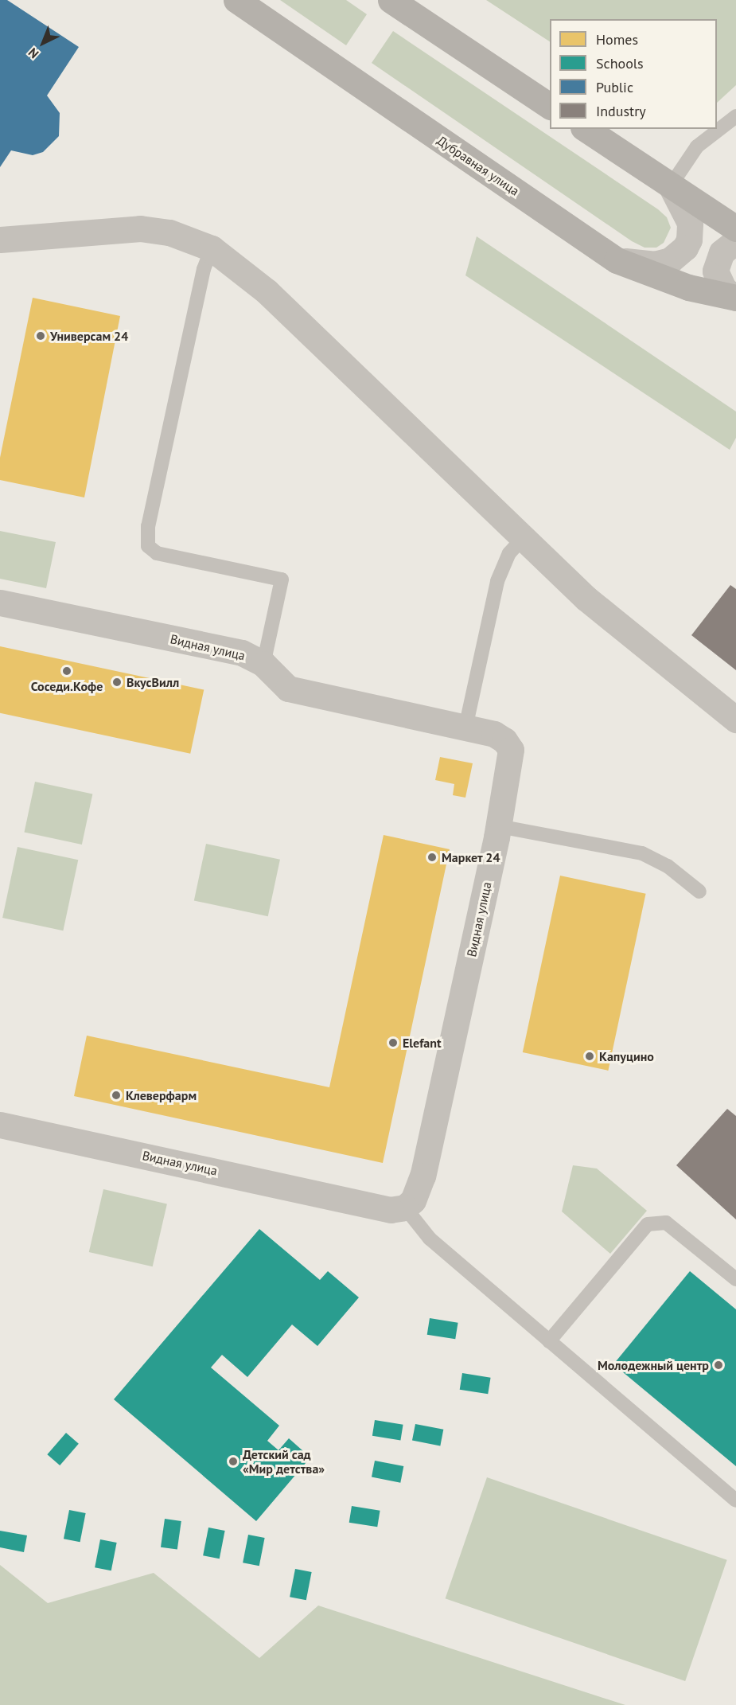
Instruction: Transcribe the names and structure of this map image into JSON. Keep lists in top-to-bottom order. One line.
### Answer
{"streets":{"main road":["Дубравная улица"],"street":["Видная улица"]},"places":["Универсам 24","Соседи.Кофе","ВкусВилл","Маркет 24","Elefant","Капуцино","Клеверфарм","Молодежный центр","Детский сад «Мир детства»"],"legend":["Homes","Schools","Public","Industry"],"north":"bottom left"}
